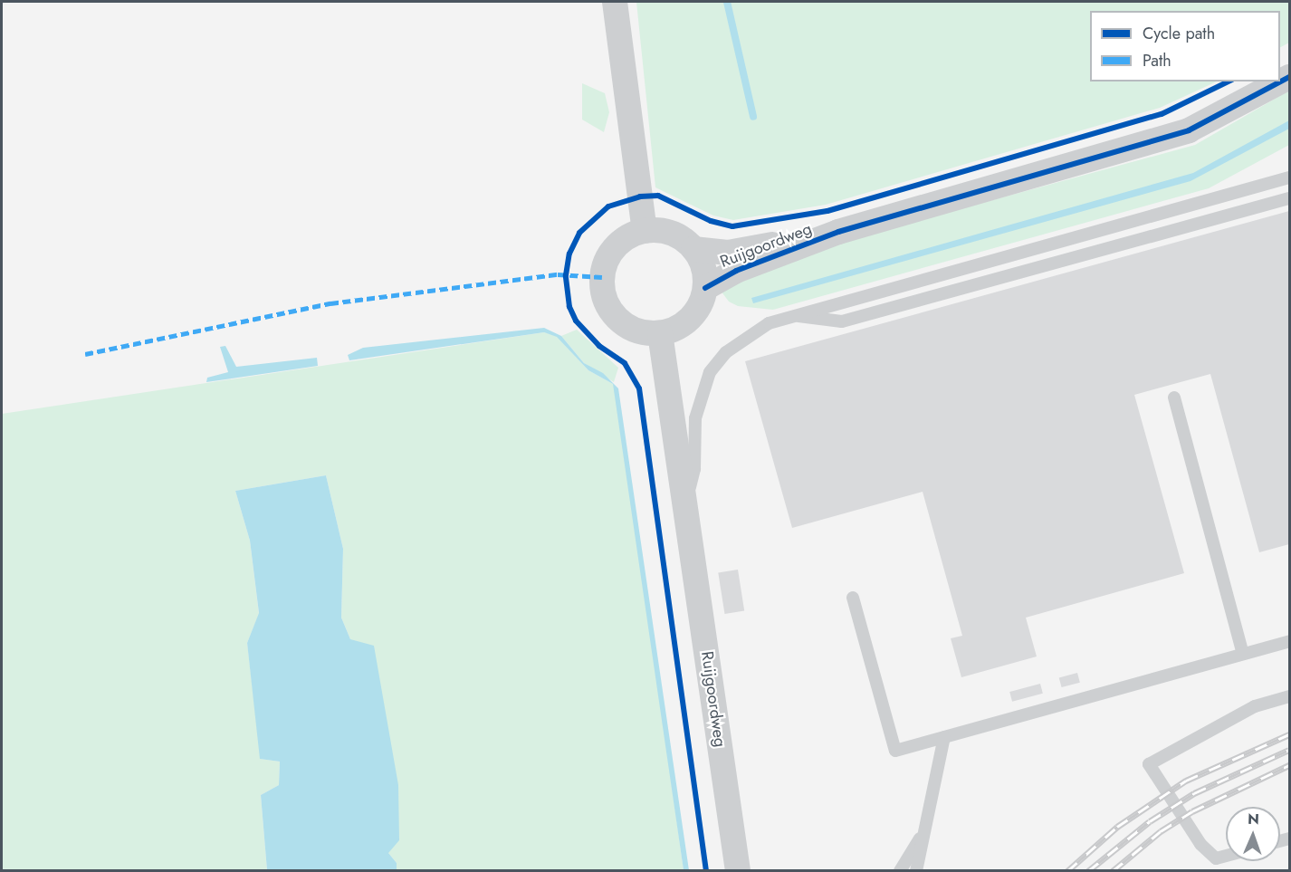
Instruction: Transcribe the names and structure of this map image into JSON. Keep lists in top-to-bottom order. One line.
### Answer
{"streets":{"street":["Ruijgoordweg"]},"legend":["Cycle path","Path"],"north":"top"}
